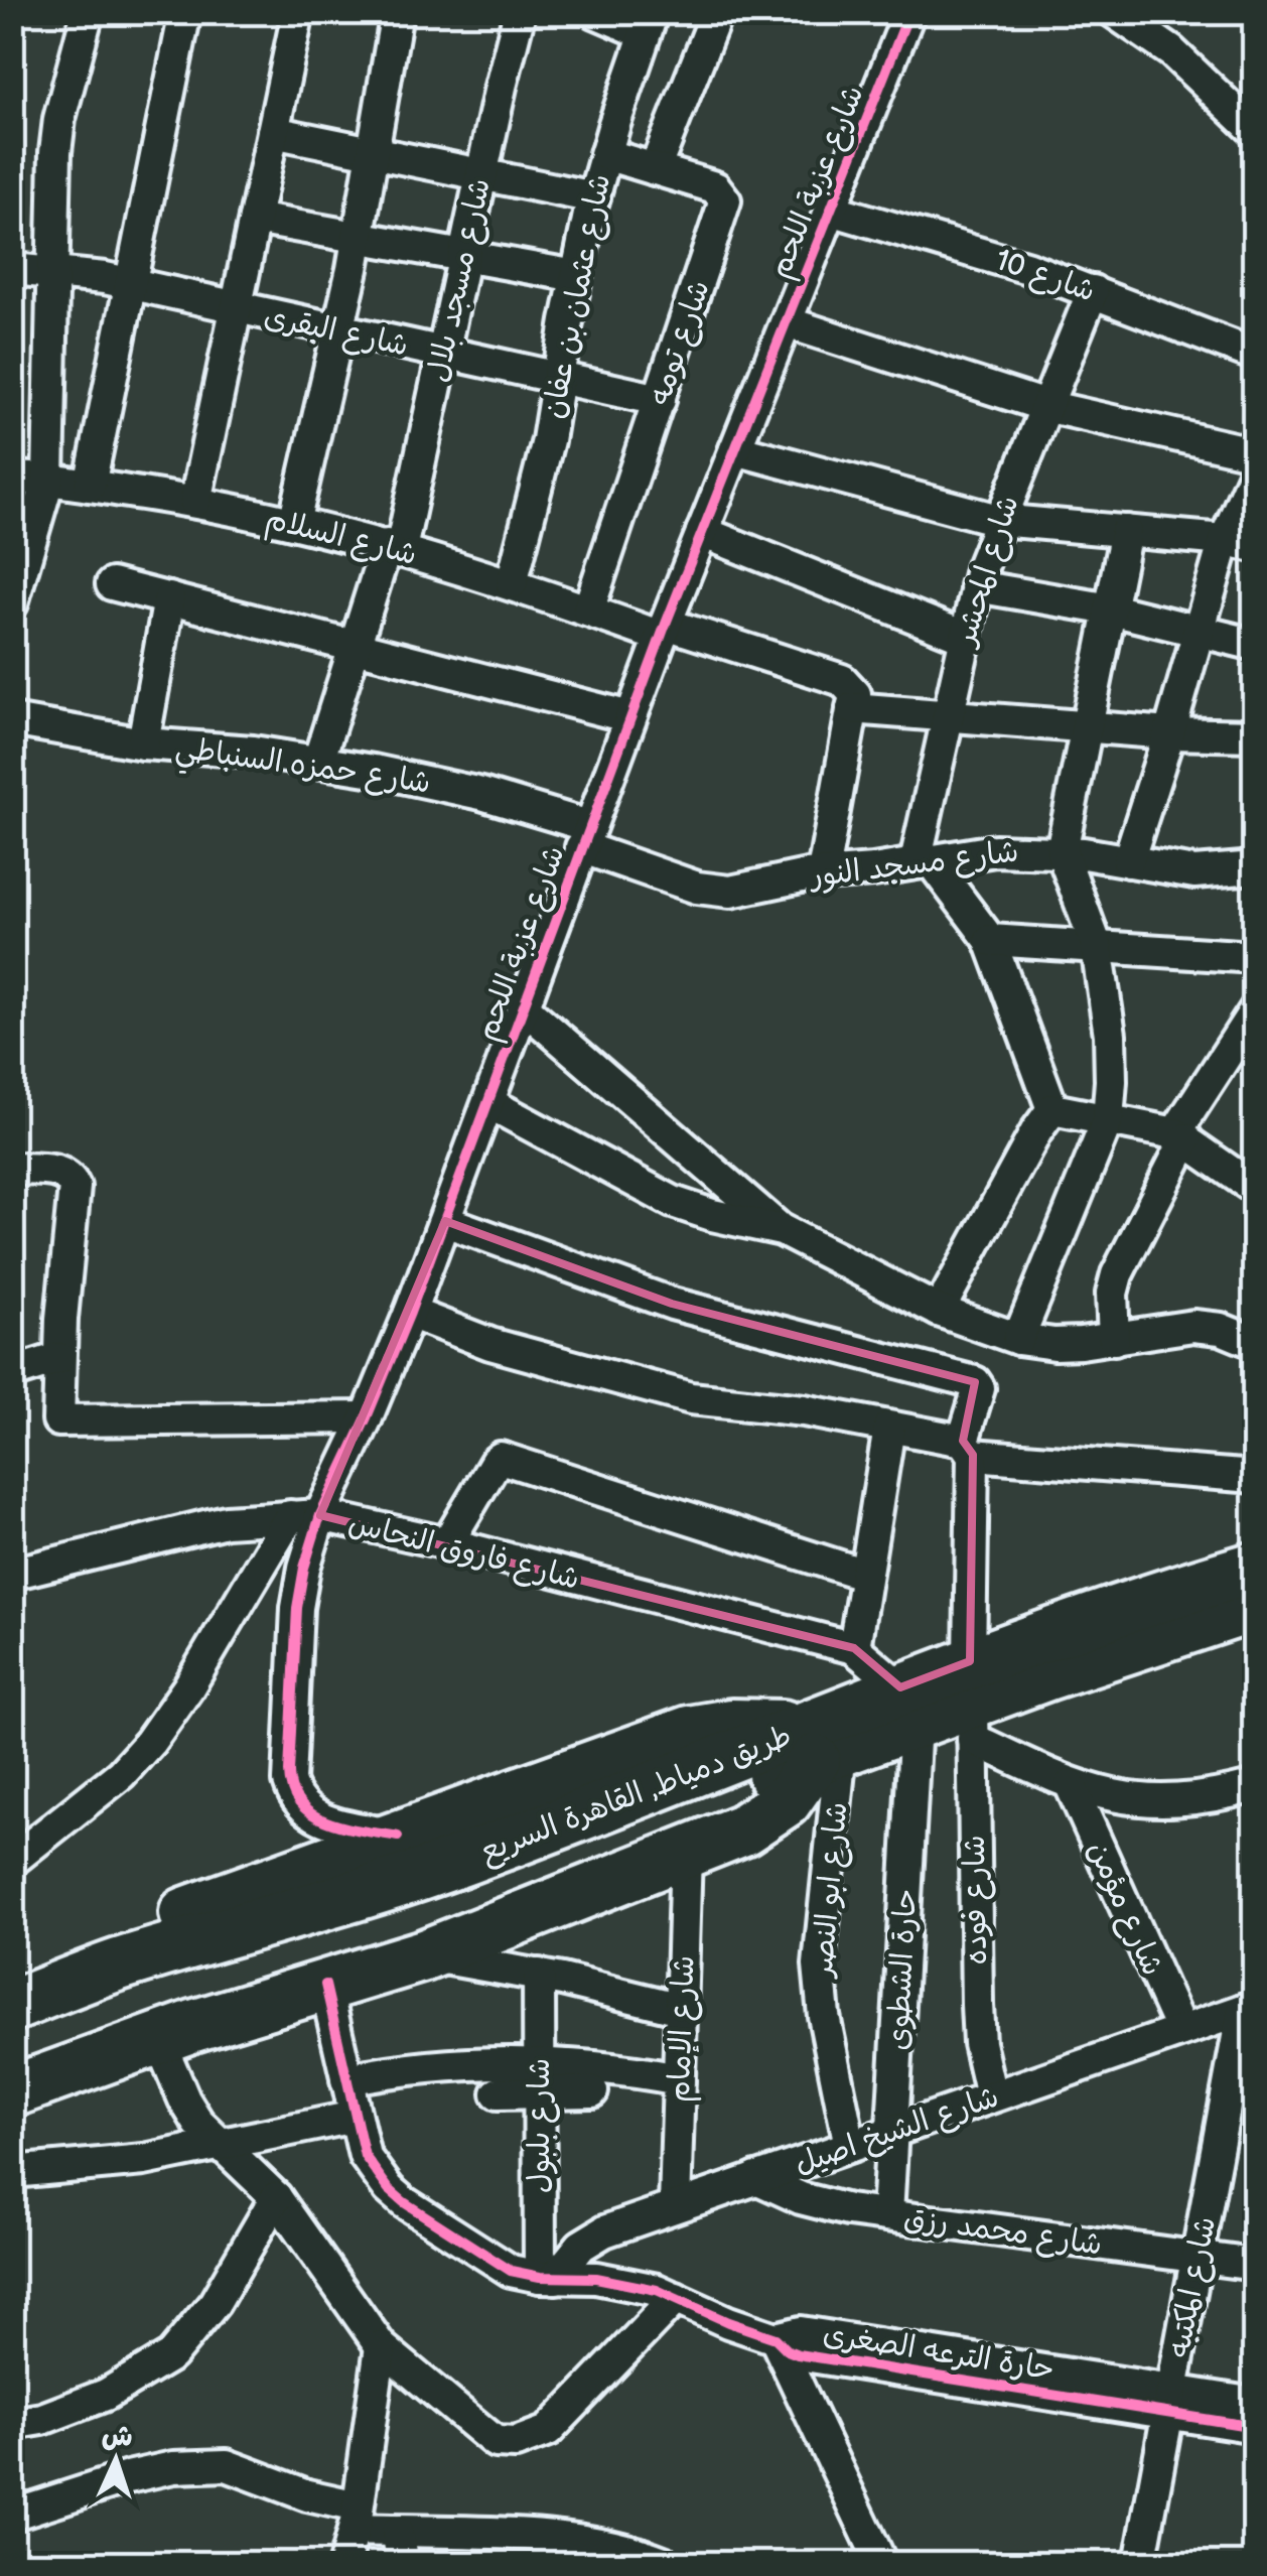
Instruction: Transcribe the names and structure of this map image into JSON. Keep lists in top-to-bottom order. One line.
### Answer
{"streets":{"highway":["طريق دمياط, القاهرة السريع"],"street":["شارع عزبة اللحم","شارع 10","شارع مسجد بلال","شارع عثمان بن عفان","شارع البقرى","شارع تومه","شارع السلام","شارع المحشر","شارع حمزه السنباطي","شارع مسجد النور","شارع فاروق النحاس","شارع ابو النصر","شارع فوده","شارع مؤمن","حارة الشطوى","شارع الإمام","شارع بلبول","شارع الشيخ اصيل","شارع محمد رزق","شارع المكتبه","حارة الترعه الصغرى"]},"crossings":[["شارع عزبة اللحم","شارع 10"],["شارع عزبة اللحم","شارع السلام"],["شارع عزبة اللحم","شارع حمزه السنباطي"],["شارع عزبة اللحم","شارع مسجد النور"],["شارع عزبة اللحم","شارع فاروق النحاس"],["شارع عزبة اللحم","شارع فوده"],["شارع 10","شارع المحشر"],["شارع مسجد بلال","شارع البقرى"],["شارع مسجد بلال","شارع السلام"],["شارع مسجد بلال","شارع حمزه السنباطي"],["شارع عثمان بن عفان","شارع البقرى"],["شارع عثمان بن عفان","شارع تومه"],["شارع عثمان بن عفان","شارع السلام"],["شارع البقرى","شارع تومه"],["شارع تومه","شارع السلام"],["شارع المحشر","شارع مسجد النور"],["شارع حمزه السنباطي","شارع مسجد النور"],["شارع فاروق النحاس","طريق دمياط, القاهرة السريع"],["شارع فاروق النحاس","حارة الشطوى"],["طريق دمياط, القاهرة السريع","شارع ابو النصر"],["طريق دمياط, القاهرة السريع","شارع فوده"],["طريق دمياط, القاهرة السريع","حارة الشطوى"],["شارع ابو النصر","شارع الشيخ اصيل"],["شارع فوده","شارع الشيخ اصيل"],["شارع مؤمن","شارع الشيخ اصيل"],["حارة الشطوى","شارع الشيخ اصيل"],["حارة الشطوى","شارع محمد رزق"],["شارع الإمام","شارع الشيخ اصيل"],["شارع بلبول","شارع الشيخ اصيل"],["شارع بلبول","حارة الترعه الصغرى"],["شارع الشيخ اصيل","شارع محمد رزق"],["شارع الشيخ اصيل","شارع المكتبه"],["شارع الشيخ اصيل","حارة الترعه الصغرى"],["شارع محمد رزق","شارع المكتبه"],["شارع المكتبه","حارة الترعه الصغرى"]],"north":"top"}
